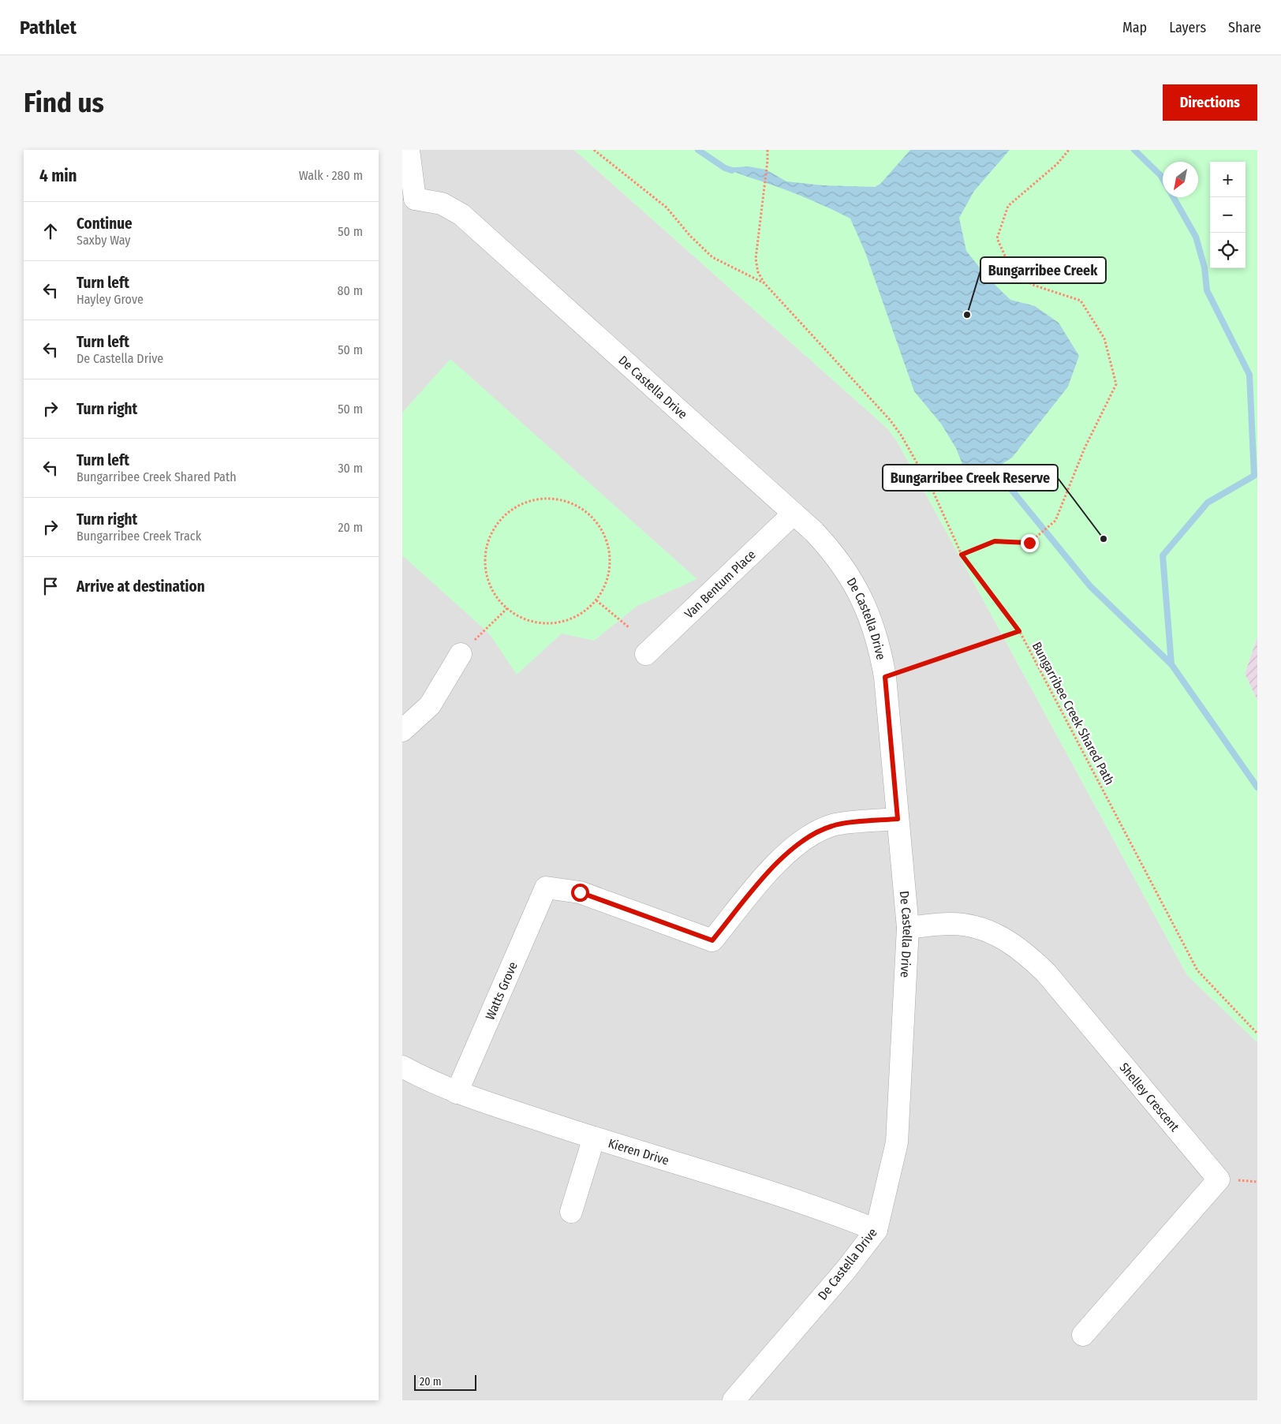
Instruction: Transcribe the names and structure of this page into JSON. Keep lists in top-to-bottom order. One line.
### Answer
{"streets":{"street":["De Castella Drive","Van Bentum Place","Watts Grove","Shelley Crescent","Kieren Drive"],"path":["Bungarribee Creek Shared Path"]},"crossings":[["De Castella Drive","Van Bentum Place"],["De Castella Drive","Watts Grove"],["De Castella Drive","Shelley Crescent"],["De Castella Drive","Kieren Drive"],["Watts Grove","Kieren Drive"]],"places":["Bungarribee Creek","Bungarribee Creek Reserve"],"scale_bar":"20 m","north":"bottom left","page":{"header":"Pathlet","nav":["Map","Layers","Share"],"buttons":"Directions","title":"Find us","heading":["4 min","Walk · 280 m"],"map_buttons":["+","−"],"list":[["Continue","Saxby Way","50 m"],["Turn left","Hayley Grove","80 m"],["Turn left","De Castella Drive","50 m"],["Turn right","50 m"],["Turn left","Bungarribee Creek Shared Path","30 m"],["Turn right","Bungarribee Creek Track","20 m"],"Arrive at destination"],"scale":"20 m"}}
